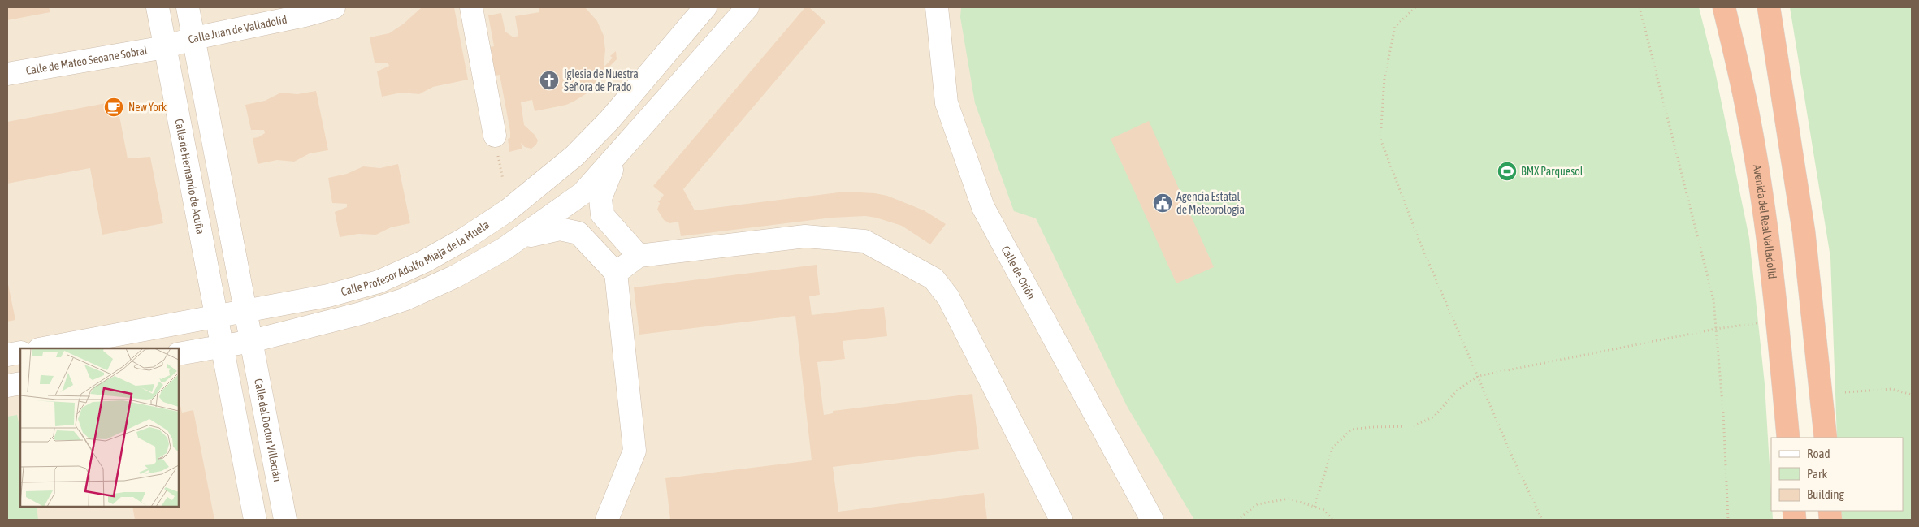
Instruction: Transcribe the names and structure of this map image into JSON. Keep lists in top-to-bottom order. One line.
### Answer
{"streets":{"highway":["Avenida del Real Valladolid"],"street":["Calle Juan de Valladolid","Calle de Mateo Seoane Sobral","Calle de Hernando de Acuña","Calle Profesor Adolfo Miaja de la Muela","Calle de Orión","Calle del Doctor Villacián"]},"crossings":[["Calle Juan de Valladolid","Calle de Mateo Seoane Sobral"],["Calle Juan de Valladolid","Calle de Hernando de Acuña"],["Calle de Mateo Seoane Sobral","Calle de Hernando de Acuña"],["Calle de Hernando de Acuña","Calle Profesor Adolfo Miaja de la Muela"]],"places":{"church":["Iglesia de Nuestra Señora de Prado"],"cafe":["New York"],"sports":["BMX Parquesol"],"public building":["Agencia Estatal de Meteorología"]},"legend":["Road","Park","Building"]}
